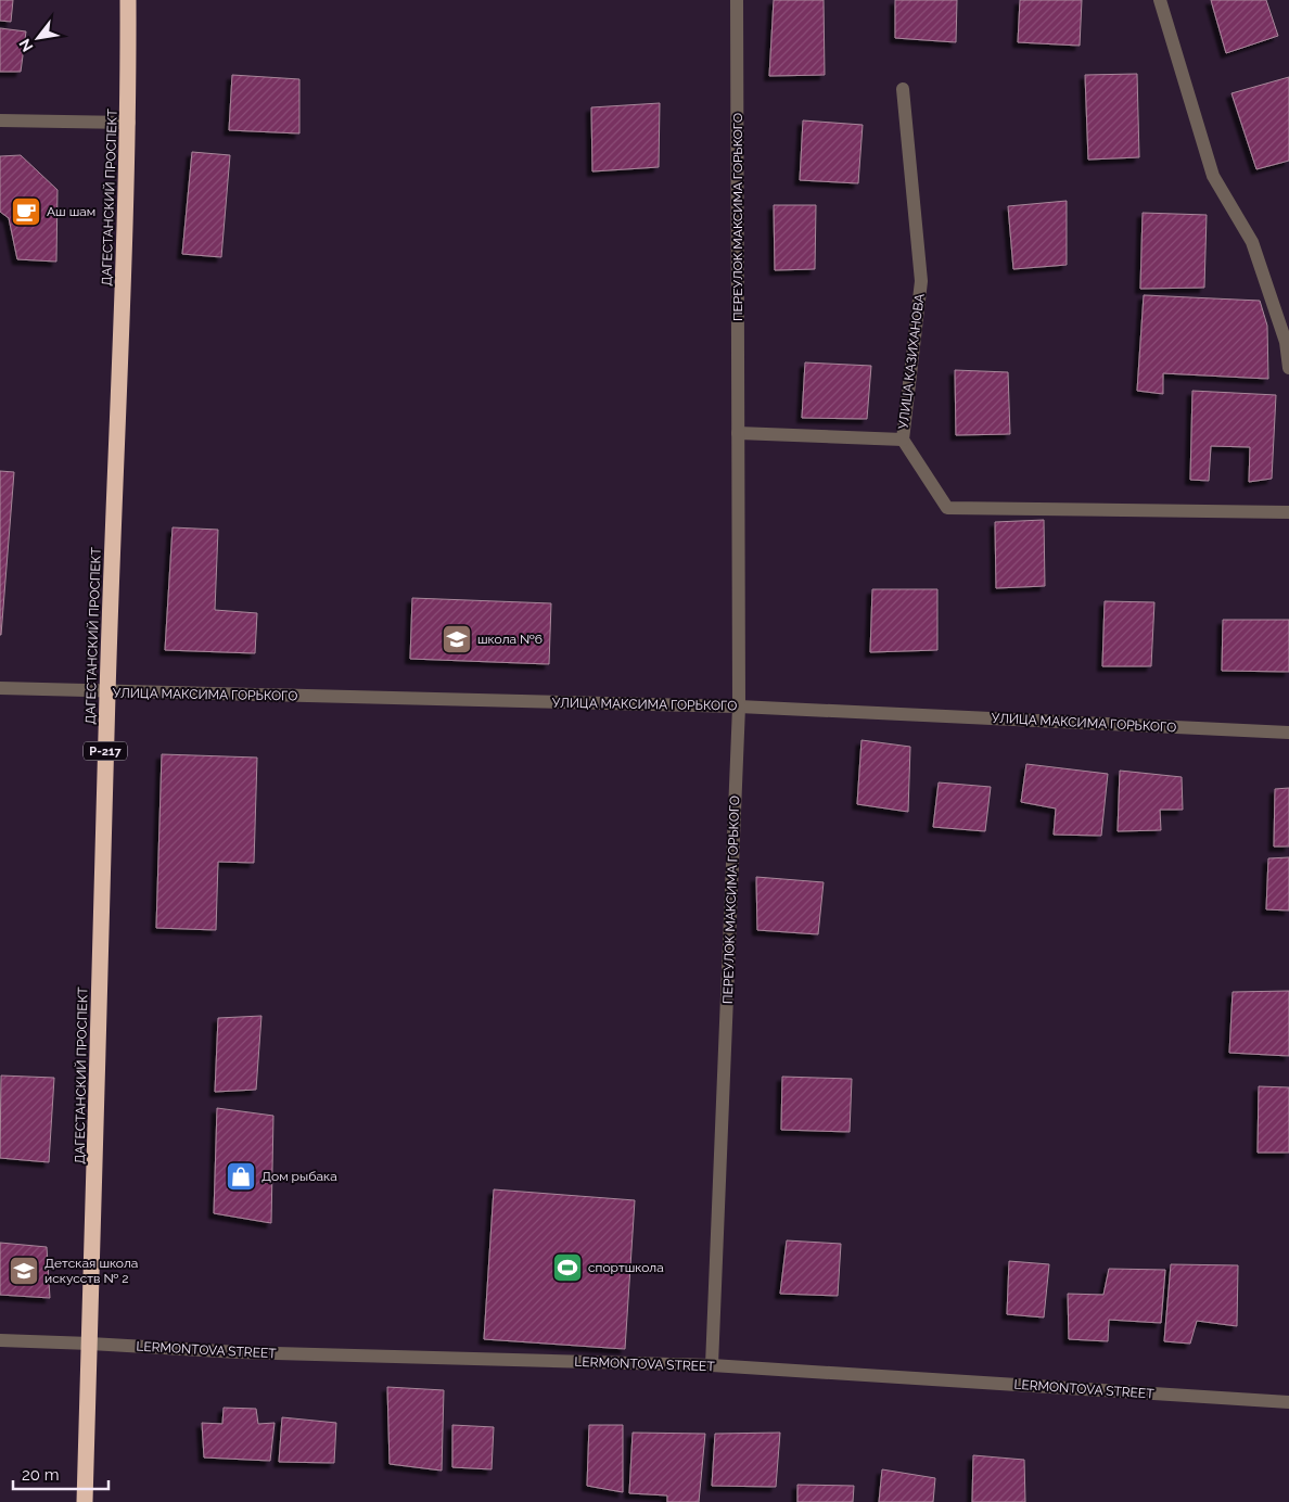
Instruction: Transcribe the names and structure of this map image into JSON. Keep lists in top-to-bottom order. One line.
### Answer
{"streets":{"highway":["ДАГЕСТАНСКИЙ ПРОСПЕКТ","Р-217"],"street":["ПЕРЕУЛОК МАКСИМА ГОРЬКОГО","УЛИЦА КАЗИХАНОВА","УЛИЦА МАКСИМА ГОРЬКОГО","LERMONTOVA STREET"]},"crossings":[["ДАГЕСТАНСКИЙ ПРОСПЕКТ","УЛИЦА МАКСИМА ГОРЬКОГО"],["ДАГЕСТАНСКИЙ ПРОСПЕКТ","LERMONTOVA STREET"],["ПЕРЕУЛОК МАКСИМА ГОРЬКОГО","УЛИЦА МАКСИМА ГОРЬКОГО"],["ПЕРЕУЛОК МАКСИМА ГОРЬКОГО","LERMONTOVA STREET"]],"places":{"cafe":["Аш шам"],"school or university":["школа №6","Детская школа искусств № 2"],"shop":["Дом рыбака"],"sports":["спортшкола"]},"scale_bar":"20 m","north":"bottom left"}
